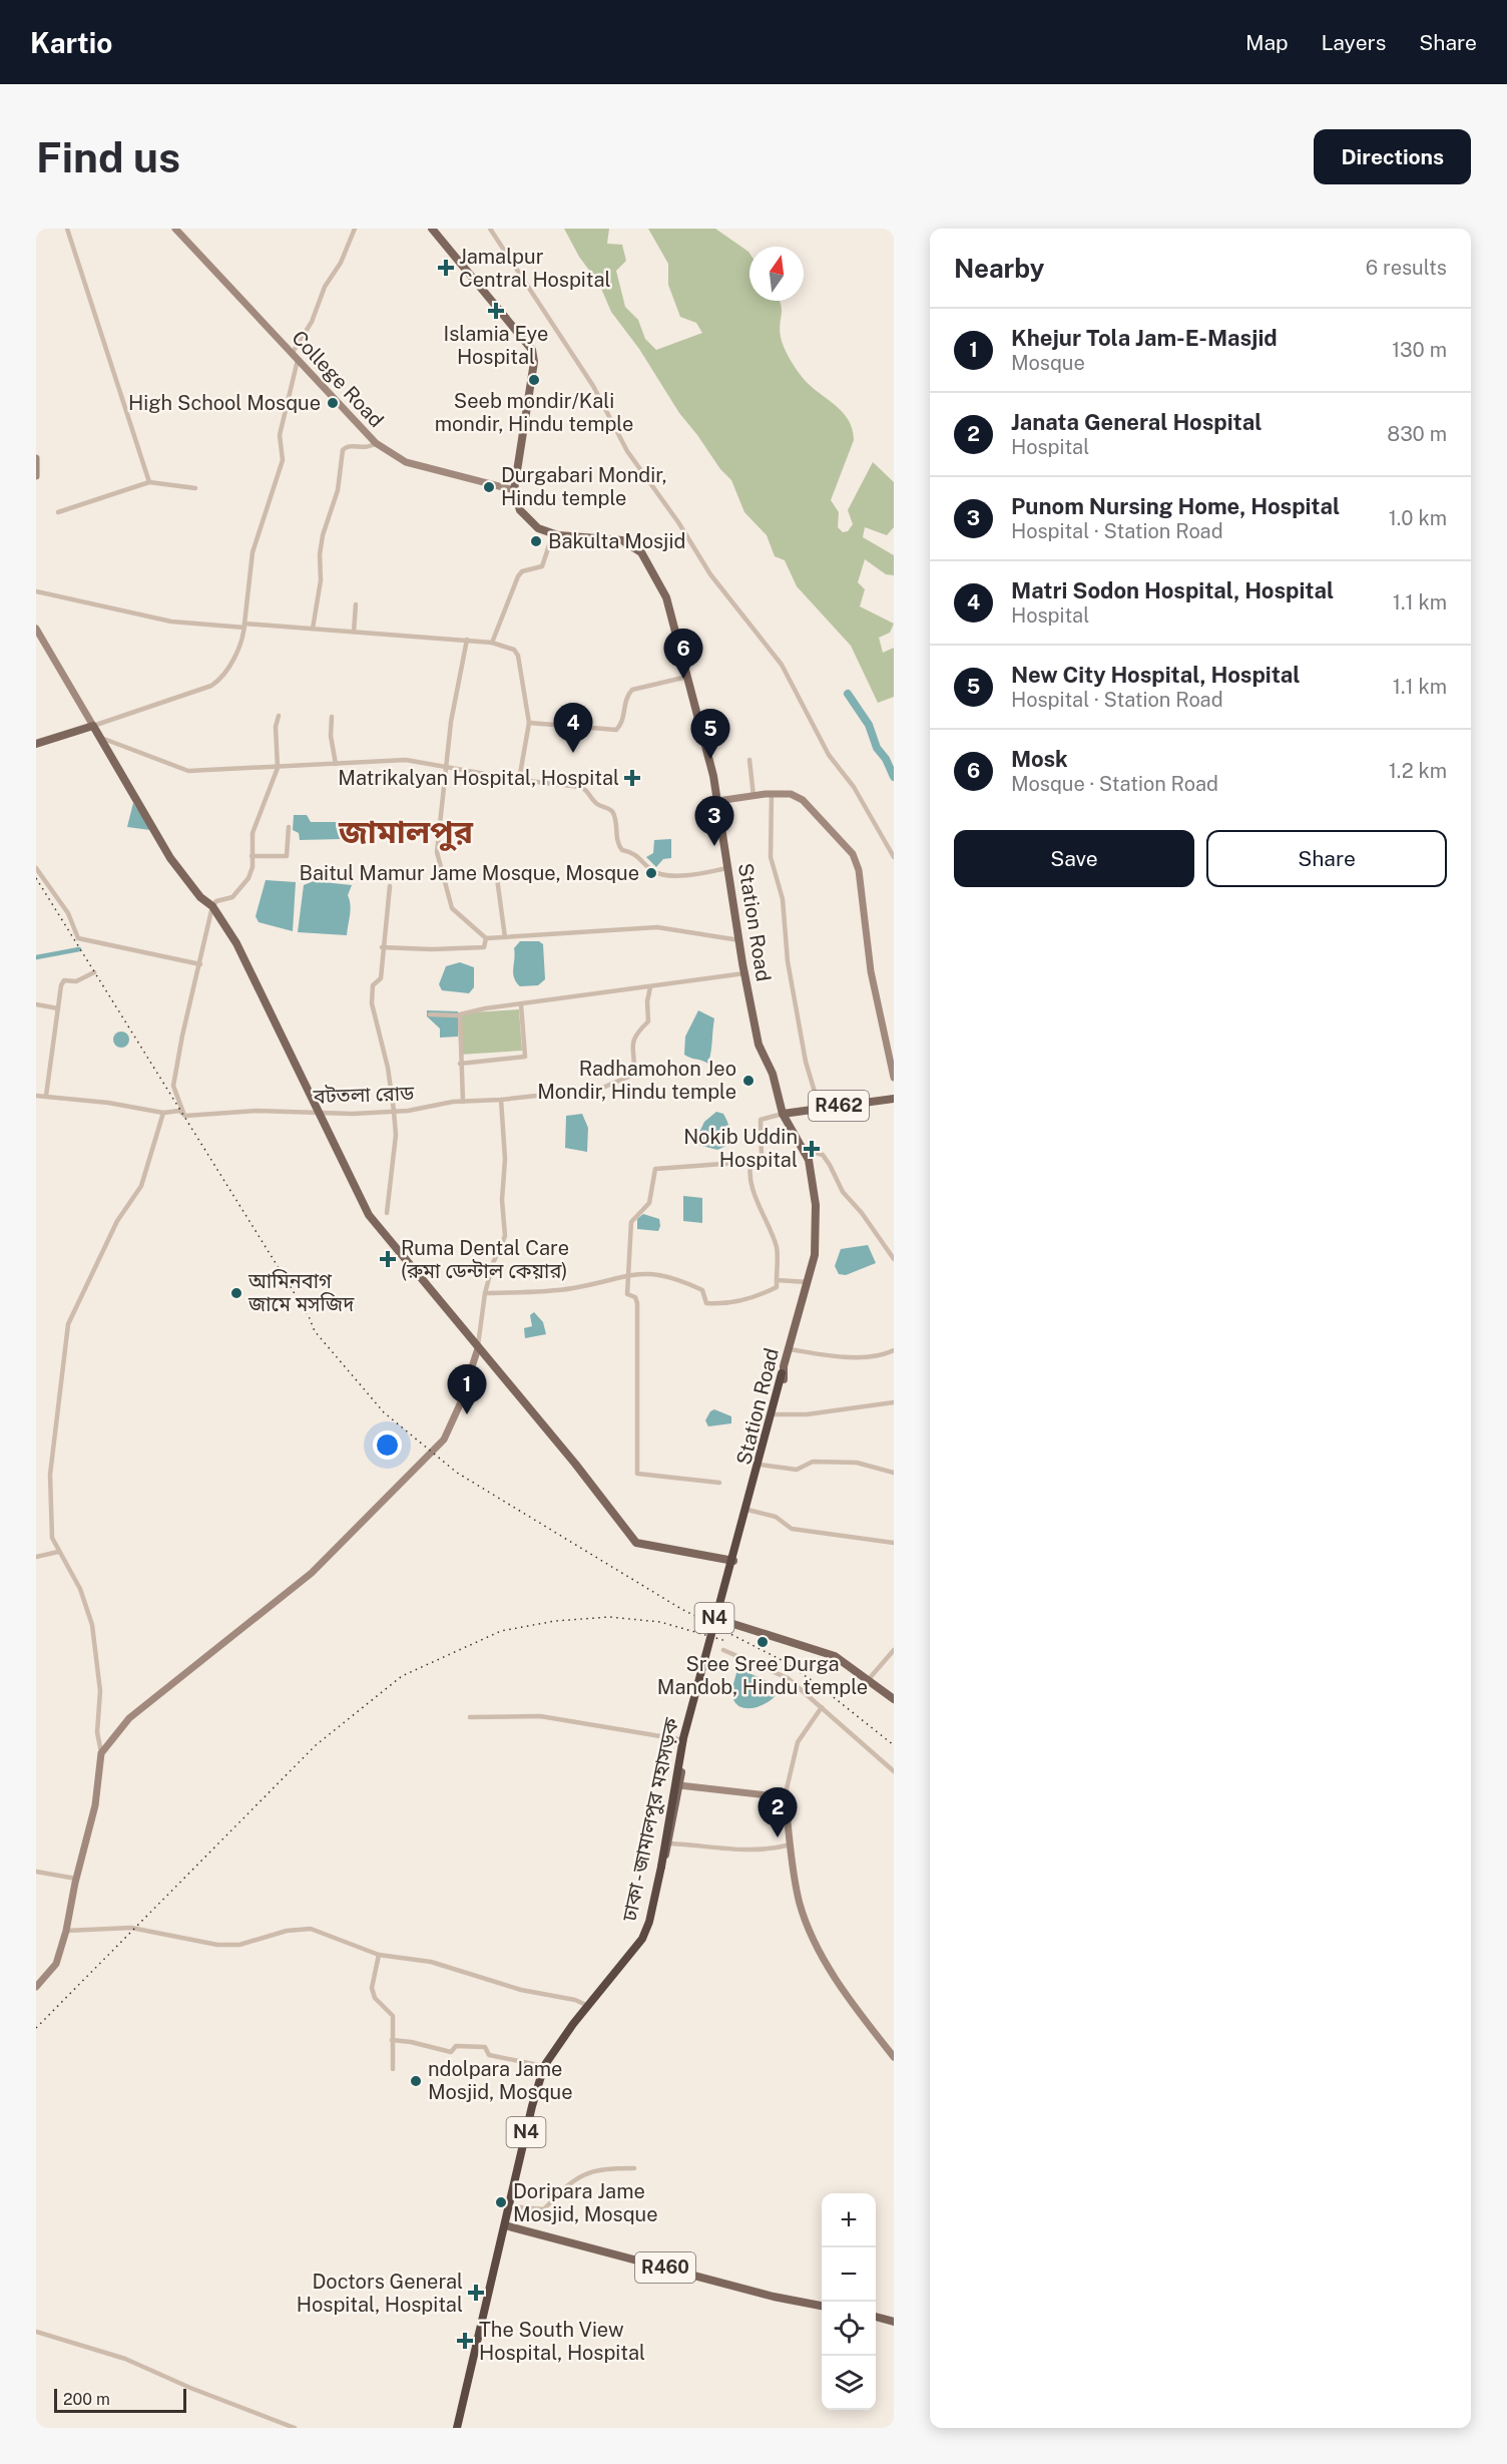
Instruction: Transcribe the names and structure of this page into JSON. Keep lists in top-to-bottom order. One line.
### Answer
{"streets":{"highway":["N4","ঢাকা - জামালপুর মহাসড়ক"],"main road":["College Road","Station Road","R462","R460"],"street":["বটতলা রোড"]},"crossings":[["College Road","Station Road"],["Station Road","R462"],["Station Road","ঢাকা - জামালপুর মহাসড়ক"],["ঢাকা - জামালপুর মহাসড়ক","R460"]],"districts":["জামালপুর"],"places":{"health":["Jamalpur Central Hospital","Islamia Eye Hospital","Matrikalyan Hospital, Hospital","Nokib Uddin Hospital","Ruma Dental Care (রুমা ডেন্টাল কেয়ার)","Doctors General Hospital, Hospital","The South View Hospital, Hospital"],"other":["Seeb mondir/Kali mondir, Hindu temple","High School Mosque","Durgabari Mondir, Hindu temple","Bakulta Mosjid","Baitul Mamur Jame Mosque, Mosque","Radhamohon Jeo Mondir, Hindu temple","আমিনবাগ জামে মসজিদ","Sree Sree Durga Mandob, Hindu temple","ndolpara Jame Mosjid, Mosque","Doripara Jame Mosjid, Mosque"]},"scale_bar":"200 m","north":"top","page":{"header":"Kartio","nav":["Map","Layers","Share"],"buttons":["Directions",["Save","Share"]],"title":"Find us","heading":["Nearby","6 results"],"list":[{"mark":"1","name":"Khejur Tola Jam-E-Masjid","note":"Mosque","value":"130 m"},{"mark":"2","name":"Janata General Hospital","note":"Hospital","value":"830 m"},{"mark":"3","name":"Punom Nursing Home, Hospital","note":"Hospital · Station Road","value":"1.0 km"},{"mark":"4","name":"Matri Sodon Hospital, Hospital","note":"Hospital","value":"1.1 km"},{"mark":"5","name":"New City Hospital, Hospital","note":"Hospital · Station Road","value":"1.1 km"},{"mark":"6","name":"Mosk","note":"Mosque · Station Road","value":"1.2 km"}],"pins":["6","4","5","3","1","2"],"map_buttons":["+","−"],"scale":"200 m"}}
